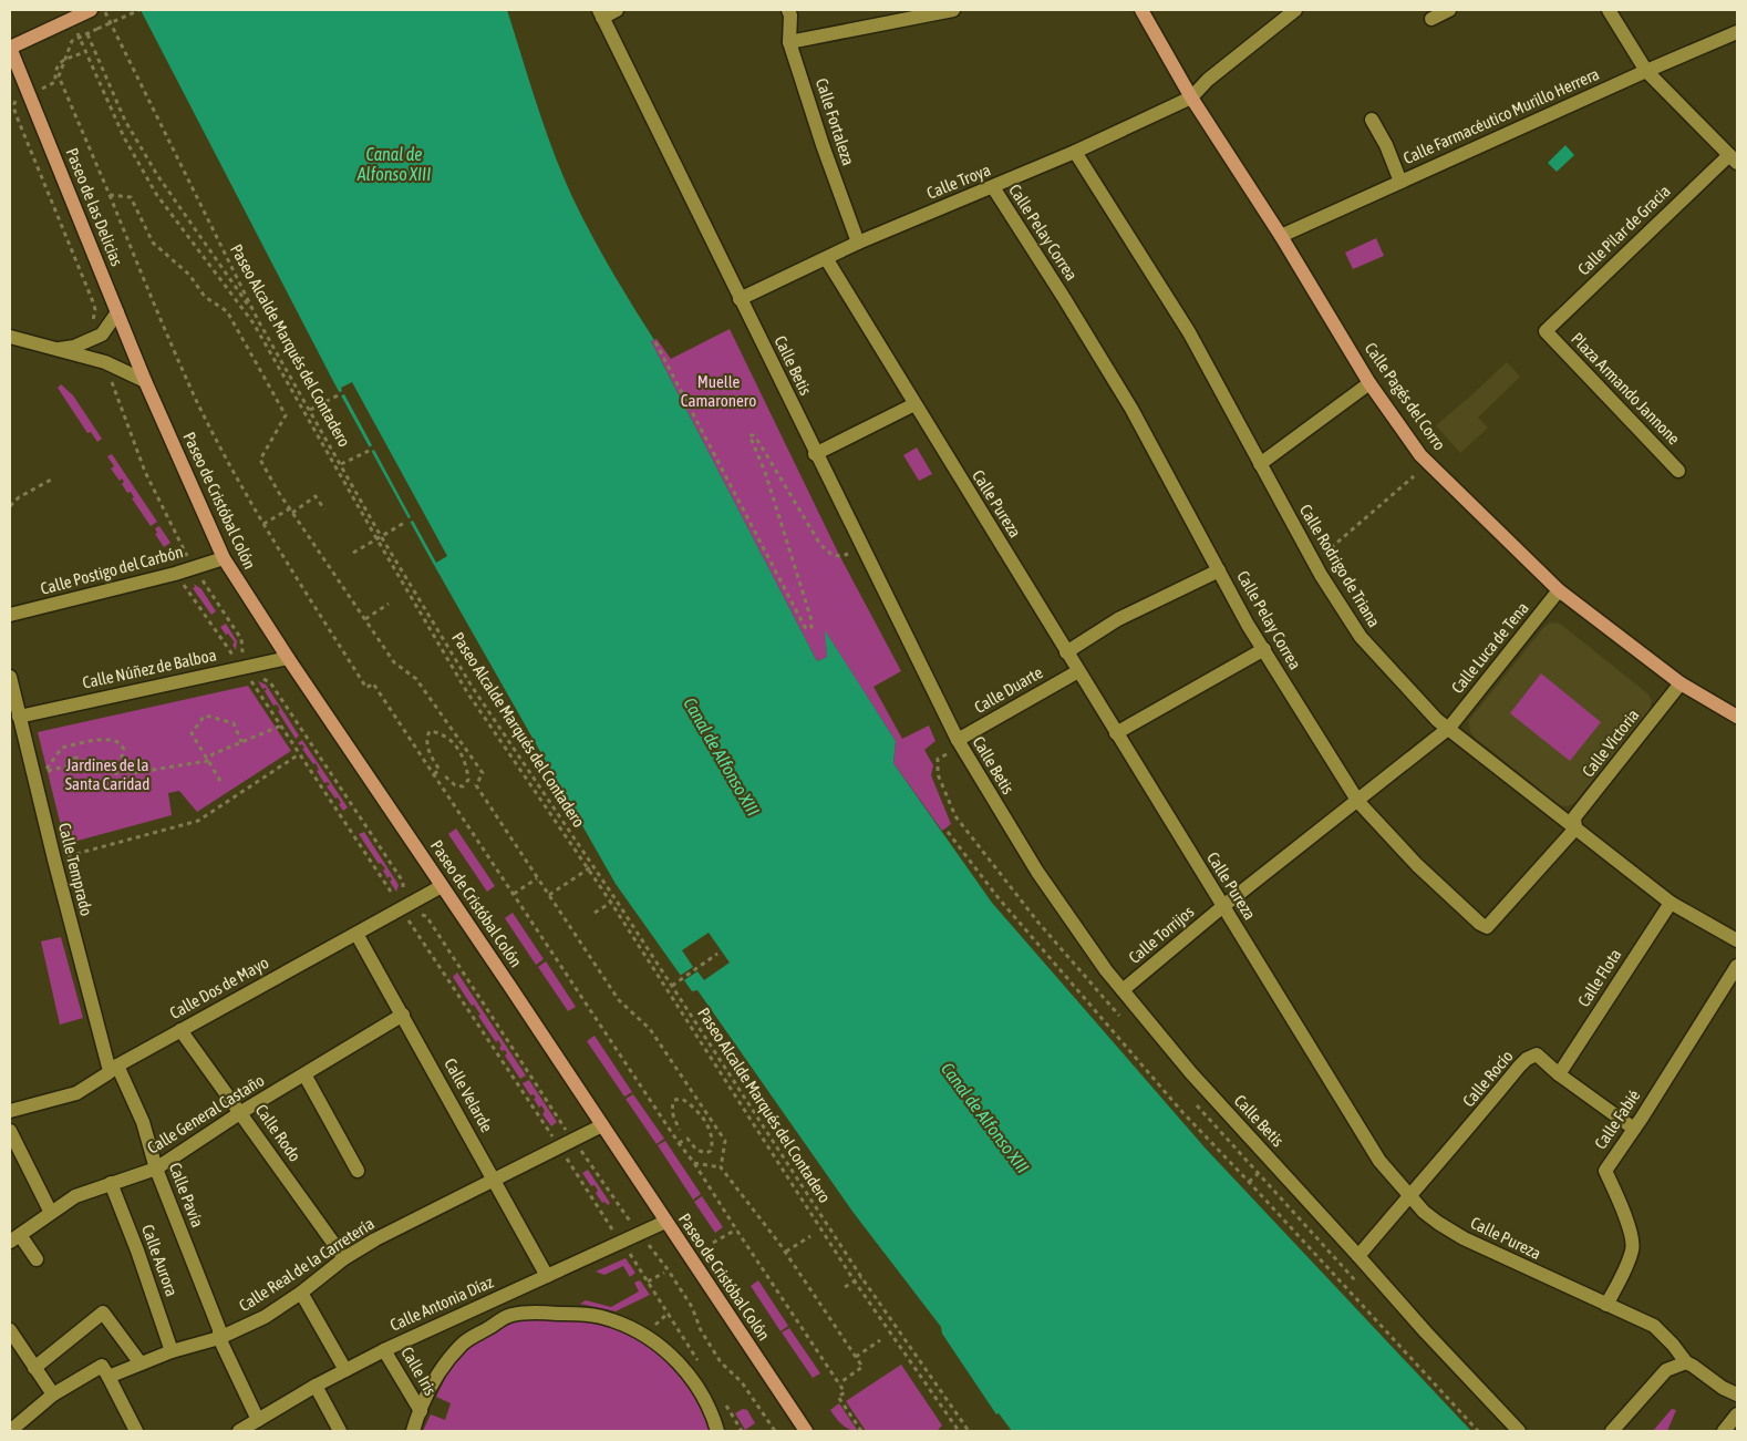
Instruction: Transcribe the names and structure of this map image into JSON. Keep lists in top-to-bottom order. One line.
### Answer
{"streets":{"main road":["Paseo de las Delicias","Calle Pagés del Corro","Paseo de Cristóbal Colón"],"street":["Calle Farmacéutico Murillo Herrera","Calle Fortaleza","Calle Troya","Calle Pilar de Gracia","Calle Pelay Correa","Calle Betis","Plaza Armando Jannone","Calle Pureza","Calle Rodrigo de Triana","Calle Postigo del Carbón","Calle Luca de Tena","Calle Núñez de Balboa","Calle Duarte","Calle Victoria","Calle Temprado","Calle Torrijos","Calle Flota","Calle Dos de Mayo","Calle Rocío","Calle Velarde","Calle General Castaño","Calle Fabié","Calle Rodo","Calle Pavía","Calle Aurora","Calle Real de la Carretería","Calle Antonia Díaz","Calle Iris"],"path":["Paseo Alcalde Marqués del Contadero"]},"crossings":[["Calle Farmacéutico Murillo Herrera","Calle Pagés del Corro"],["Calle Fortaleza","Calle Troya"],["Calle Troya","Calle Pelay Correa"],["Calle Troya","Calle Betis"],["Calle Troya","Calle Pagés del Corro"],["Calle Troya","Calle Pureza"],["Calle Troya","Calle Rodrigo de Triana"],["Paseo de las Delicias","Paseo de Cristóbal Colón"],["Calle Pilar de Gracia","Plaza Armando Jannone"],["Calle Pelay Correa","Calle Rodrigo de Triana"],["Calle Pelay Correa","Calle Luca de Tena"],["Calle Pelay Correa","Calle Victoria"],["Calle Pelay Correa","Calle Torrijos"],["Calle Betis","Calle Duarte"],["Calle Betis","Calle Torrijos"],["Calle Pagés del Corro","Calle Luca de Tena"],["Calle Pagés del Corro","Calle Victoria"],["Paseo de Cristóbal Colón","Calle Postigo del Carbón"],["Paseo de Cristóbal Colón","Calle Núñez de Balboa"],["Paseo de Cristóbal Colón","Calle Dos de Mayo"],["Paseo de Cristóbal Colón","Calle Real de la Carretería"],["Paseo de Cristóbal Colón","Calle Antonia Díaz"],["Calle Pureza","Calle Duarte"],["Calle Pureza","Calle Torrijos"],["Calle Pureza","Calle Rocío"],["Calle Pureza","Calle Fabié"],["Calle Rodrigo de Triana","Calle Luca de Tena"],["Calle Rodrigo de Triana","Calle Victoria"],["Calle Rodrigo de Triana","Calle Flota"],["Calle Luca de Tena","Calle Torrijos"],["Calle Núñez de Balboa","Calle Temprado"],["Calle Temprado","Calle Dos de Mayo"],["Calle Temprado","Calle Pavía"],["Calle Flota","Calle Rocío"],["Calle Dos de Mayo","Calle Velarde"],["Calle Dos de Mayo","Calle Rodo"],["Calle Dos de Mayo","Calle Pavía"],["Calle Rocío","Calle Fabié"],["Calle Velarde","Calle General Castaño"],["Calle Velarde","Calle Real de la Carretería"],["Calle Velarde","Calle Antonia Díaz"],["Calle General Castaño","Calle Rodo"],["Calle General Castaño","Calle Pavía"],["Calle General Castaño","Calle Aurora"],["Calle Rodo","Calle Real de la Carretería"],["Calle Pavía","Calle Real de la Carretería"],["Calle Pavía","Calle Antonia Díaz"],["Calle Aurora","Calle Real de la Carretería"],["Calle Antonia Díaz","Calle Iris"]],"water":["Canal de Alfonso XIII"],"parks":["Muelle Camaronero","Jardines de la Santa Caridad"]}
